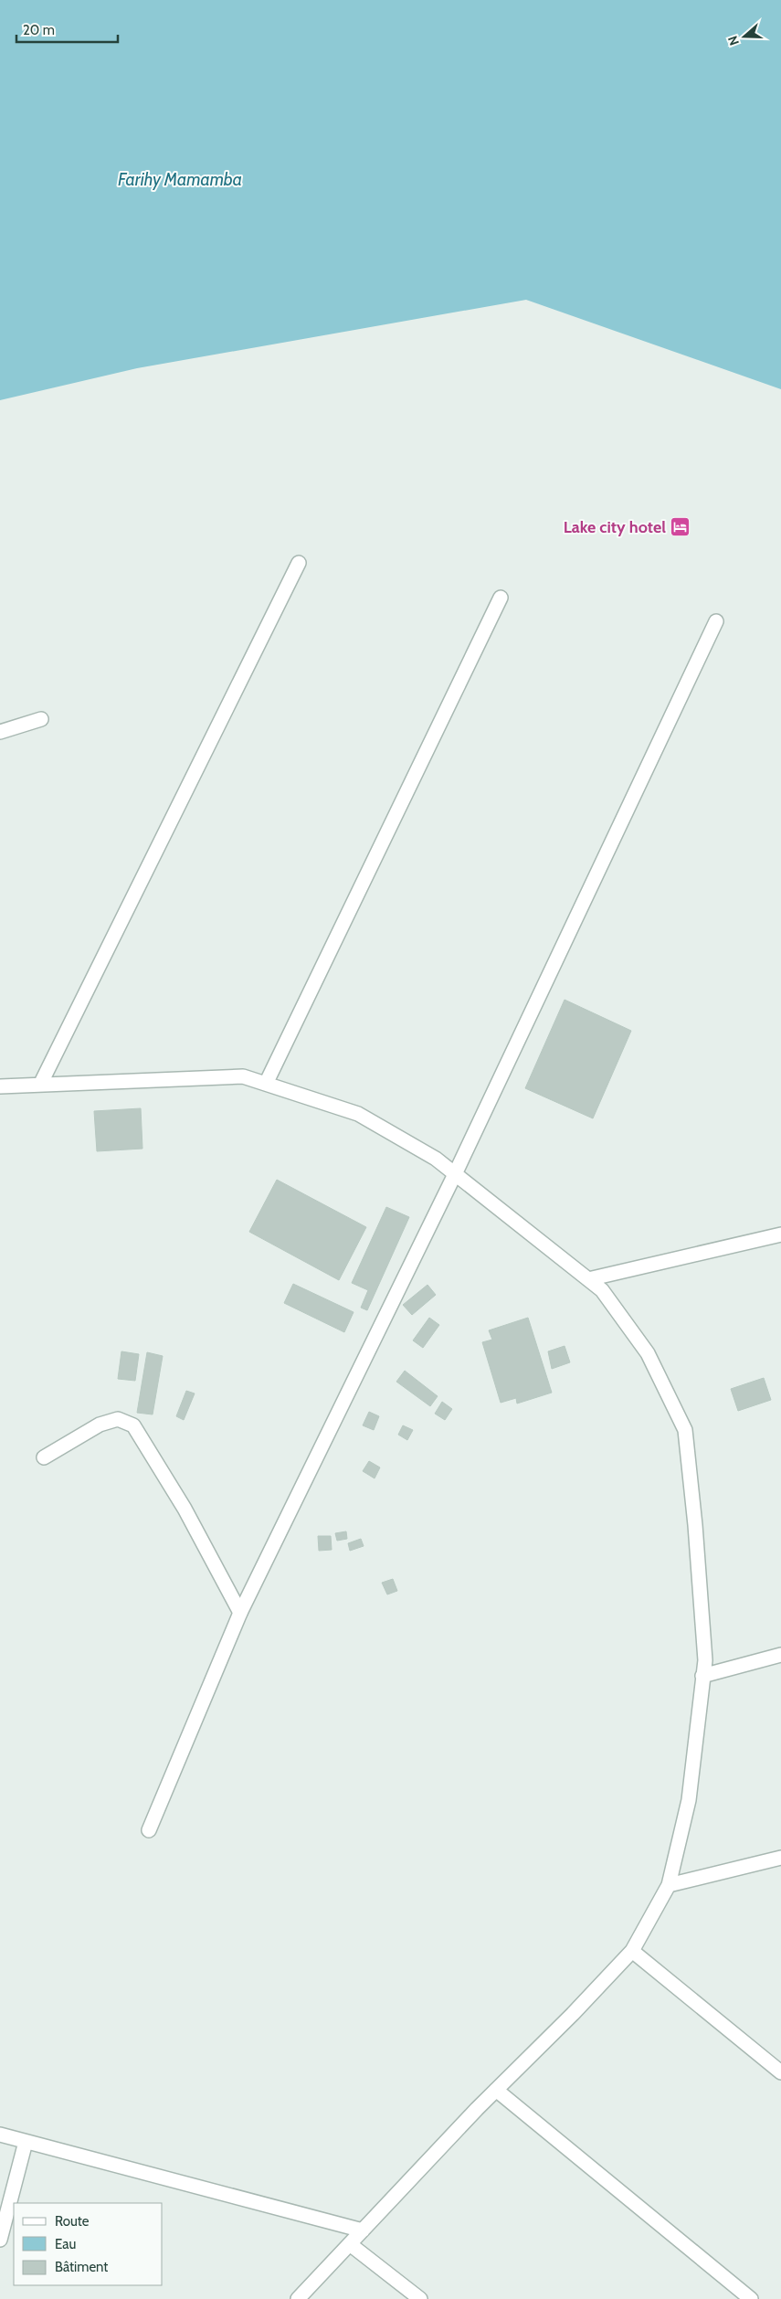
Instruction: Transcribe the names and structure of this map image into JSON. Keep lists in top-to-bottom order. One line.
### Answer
{"water":["Farihy Mamamba"],"places":{"hotel":["Lake city hotel"]},"legend":["Route","Eau","Bâtiment"],"scale_bar":"20 m","north":"left"}
